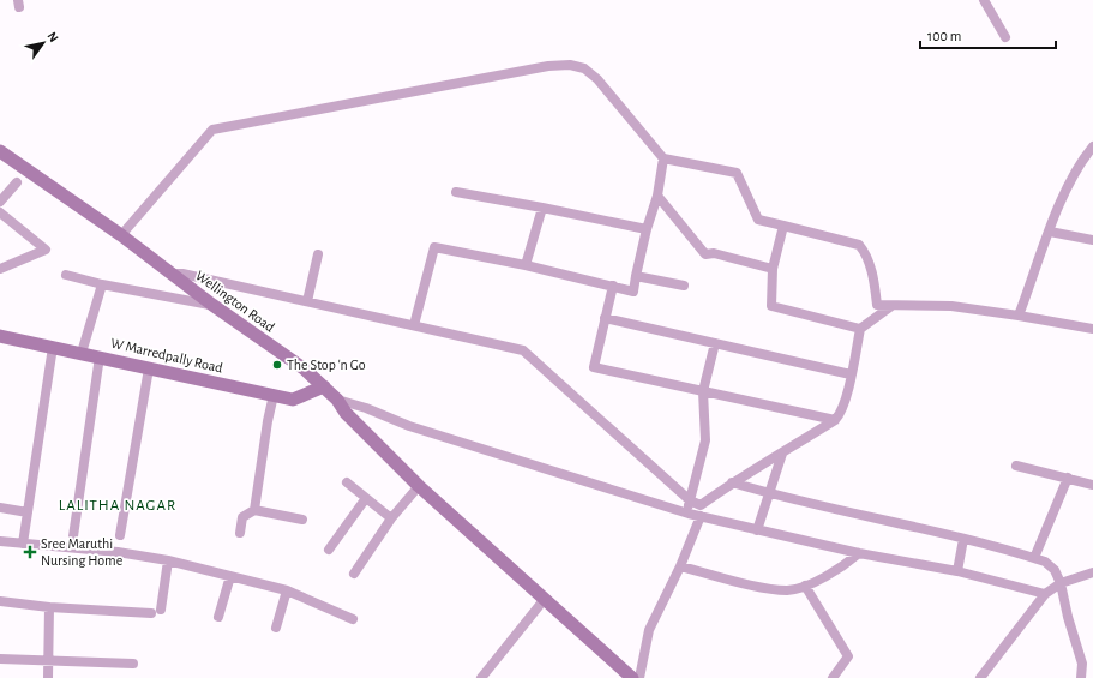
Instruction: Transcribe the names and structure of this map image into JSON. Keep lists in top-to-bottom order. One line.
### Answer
{"streets":{"main road":["Wellington Road","W Marredpally Road"]},"crossings":[["Wellington Road","W Marredpally Road"]],"districts":["LALITHA NAGAR"],"places":{"other":["The Stop 'n Go"],"health":["Sree Maruthi Nursing Home"]},"scale_bar":"100 m","north":"top right"}
